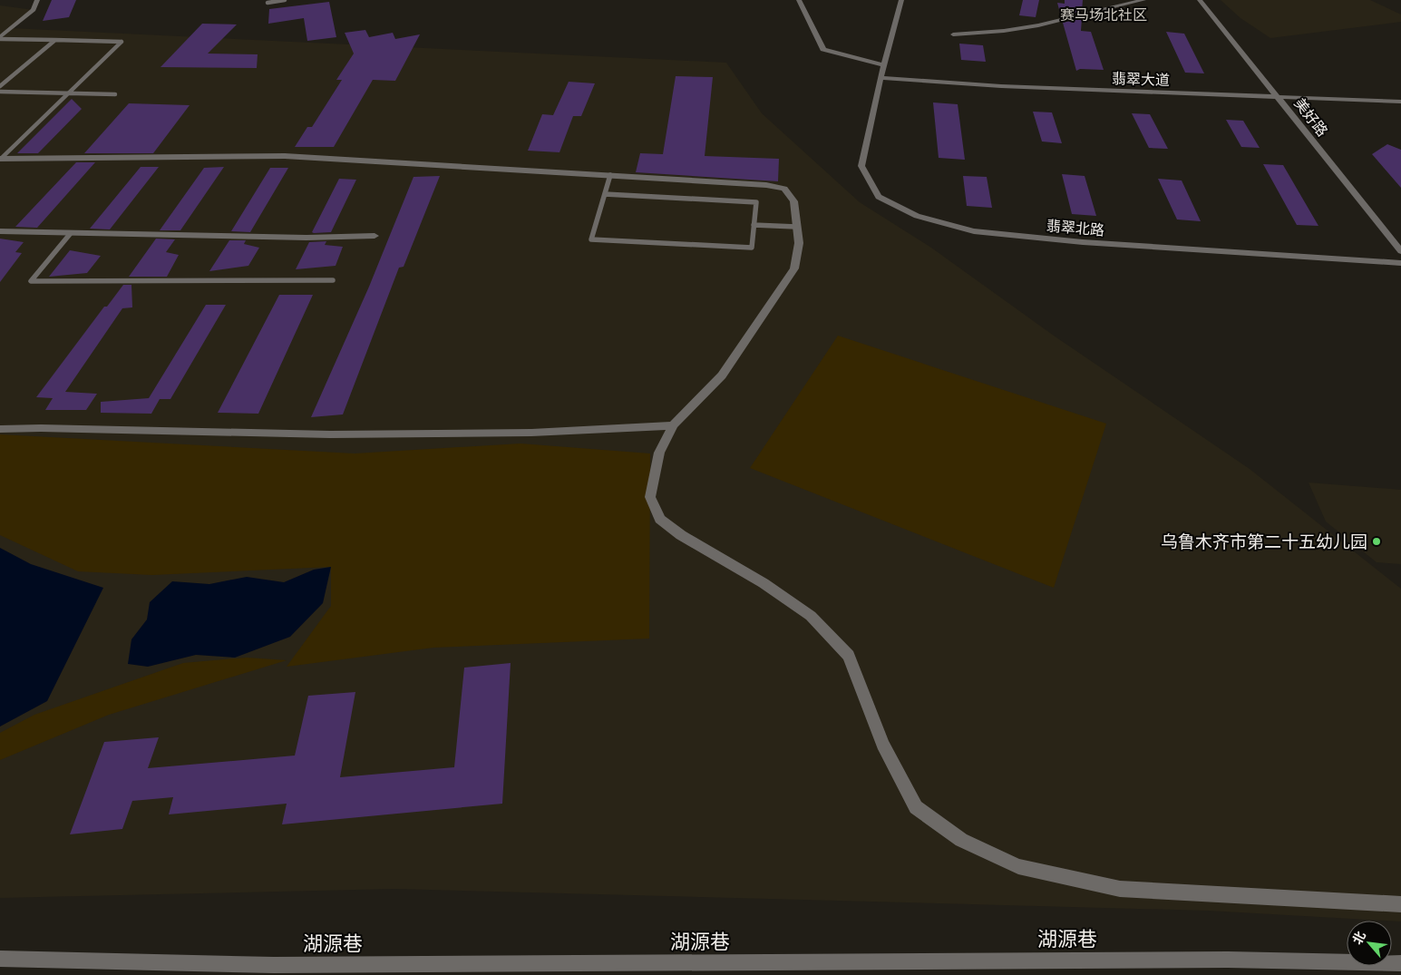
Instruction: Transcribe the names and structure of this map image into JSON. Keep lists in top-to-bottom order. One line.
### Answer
{"streets":{"street":["翡翠大道","美好路","翡翠北路","湖源巷"]},"crossings":[["翡翠大道","美好路"],["翡翠大道","翡翠北路"]],"districts":["赛马场北社区"],"places":["乌鲁木齐市第二十五幼儿园"],"north":"top left"}
